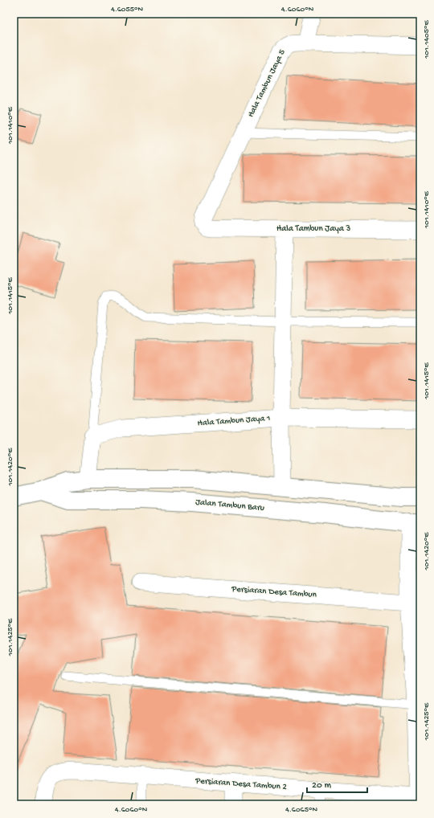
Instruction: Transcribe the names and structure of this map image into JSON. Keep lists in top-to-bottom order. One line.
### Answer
{"streets":{"main road":["Jalan Tambun Baru"],"street":["Hala Tambun Jaya 5","Hala Tambun Jaya 3","Hala Tambun Jaya 1","Persiaran Desa Tambun","Persiaran Desa Tambun 2"]},"crossings":[["Hala Tambun Jaya 5","Hala Tambun Jaya 3"]],"scale_bar":"20 m","coordinates":["4.6055°N","4.6060°N","101.1405°E","101.1410°E","101.1415°E","101.1420°E","101.1425°E","4.6065°N"]}
